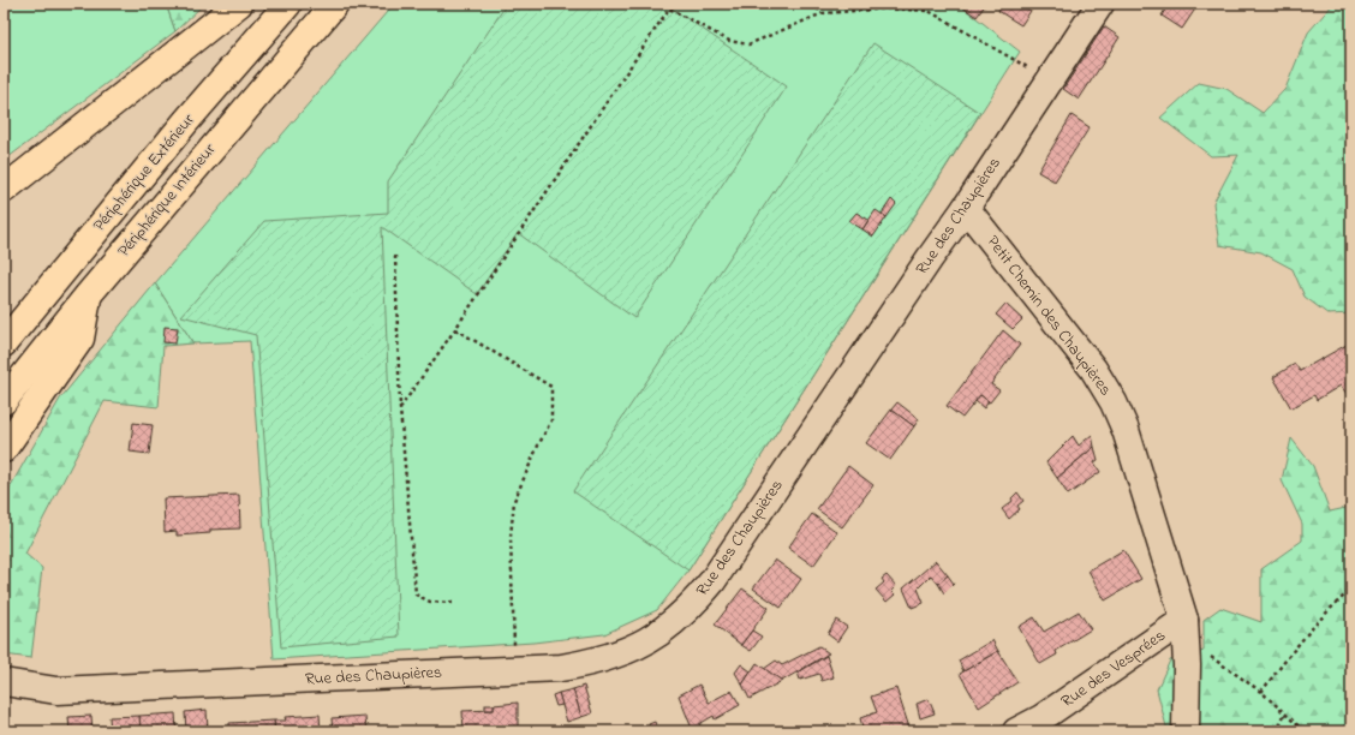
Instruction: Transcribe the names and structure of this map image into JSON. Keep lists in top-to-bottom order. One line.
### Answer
{"streets":{"highway":["Périphérique Extérieur","Périphérique Intérieur"],"street":["Rue des Chaupières","Petit Chemin des Chaupières","Rue des Vesprées"]},"crossings":[["Rue des Chaupières","Petit Chemin des Chaupières"],["Petit Chemin des Chaupières","Rue des Vesprées"]]}
